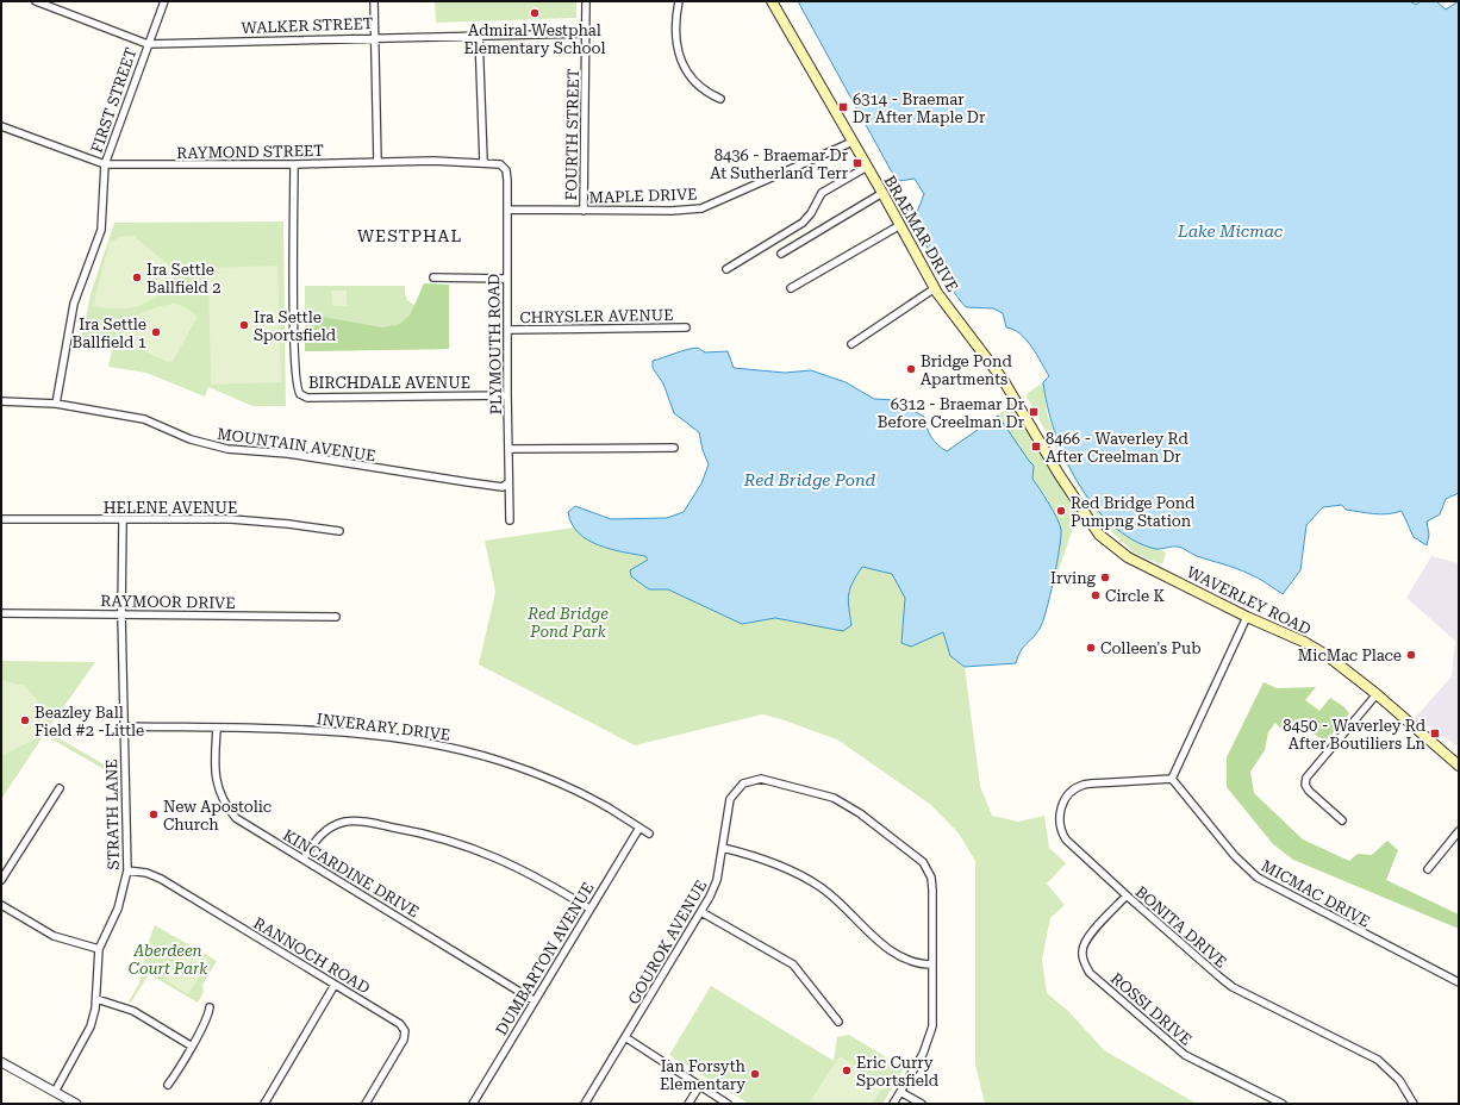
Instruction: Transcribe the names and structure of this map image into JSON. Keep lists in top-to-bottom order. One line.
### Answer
{"streets":{"main road":["BRAEMAR DRIVE","WAVERLEY ROAD"],"street":["WALKER STREET","FIRST STREET","FOURTH STREET","RAYMOND STREET","MAPLE DRIVE","CHRYSLER AVENUE","PLYMOUTH ROAD","BIRCHDALE AVENUE","MOUNTAIN AVENUE","HELENE AVENUE","RAYMOOR DRIVE","INVERARY DRIVE","STRATH LANE","KINCARDINE DRIVE","MICMAC DRIVE","BONITA DRIVE","GOUROK AVENUE","RANNOCH ROAD","DUMBARTON AVENUE","ROSSI DRIVE"]},"crossings":[["WALKER STREET","FIRST STREET"],["WALKER STREET","FOURTH STREET"],["FIRST STREET","RAYMOND STREET"],["FIRST STREET","MOUNTAIN AVENUE"],["FOURTH STREET","MAPLE DRIVE"],["RAYMOND STREET","PLYMOUTH ROAD"],["RAYMOND STREET","BIRCHDALE AVENUE"],["MAPLE DRIVE","BRAEMAR DRIVE"],["MAPLE DRIVE","PLYMOUTH ROAD"],["BRAEMAR DRIVE","WAVERLEY ROAD"],["CHRYSLER AVENUE","PLYMOUTH ROAD"],["PLYMOUTH ROAD","BIRCHDALE AVENUE"],["PLYMOUTH ROAD","MOUNTAIN AVENUE"],["HELENE AVENUE","STRATH LANE"],["RAYMOOR DRIVE","STRATH LANE"],["INVERARY DRIVE","STRATH LANE"],["INVERARY DRIVE","KINCARDINE DRIVE"],["INVERARY DRIVE","DUMBARTON AVENUE"],["STRATH LANE","RANNOCH ROAD"],["KINCARDINE DRIVE","DUMBARTON AVENUE"],["MICMAC DRIVE","BONITA DRIVE"],["BONITA DRIVE","ROSSI DRIVE"]],"districts":["WESTPHAL"],"water":["Lake Micmac","Red Bridge Pond"],"parks":["Red Bridge Pond Park","Aberdeen Court Park"],"places":{"other":["Admiral Westphal Elementary School","Ira Settle Ballfield 2","Ira Settle Sportsfield","Ira Settle Ballfield 1","Bridge Pond Apartments","Red Bridge Pond Pumpng Station","Irving","Circle K","Colleen's Pub","MicMac Place","Beazley Ball Field #2 -Little","New Apostolic Church","Eric Curry Sportsfield","Ian Forsyth Elementary"],"transit":["6314 - Braemar Dr After Maple Dr","8436 - Braemar Dr At Sutherland Terr","6312 - Braemar Dr Before Creelman Dr","8466 - Waverley Rd After Creelman Dr","8450 - Waverley Rd After Boutiliers Ln"]}}
